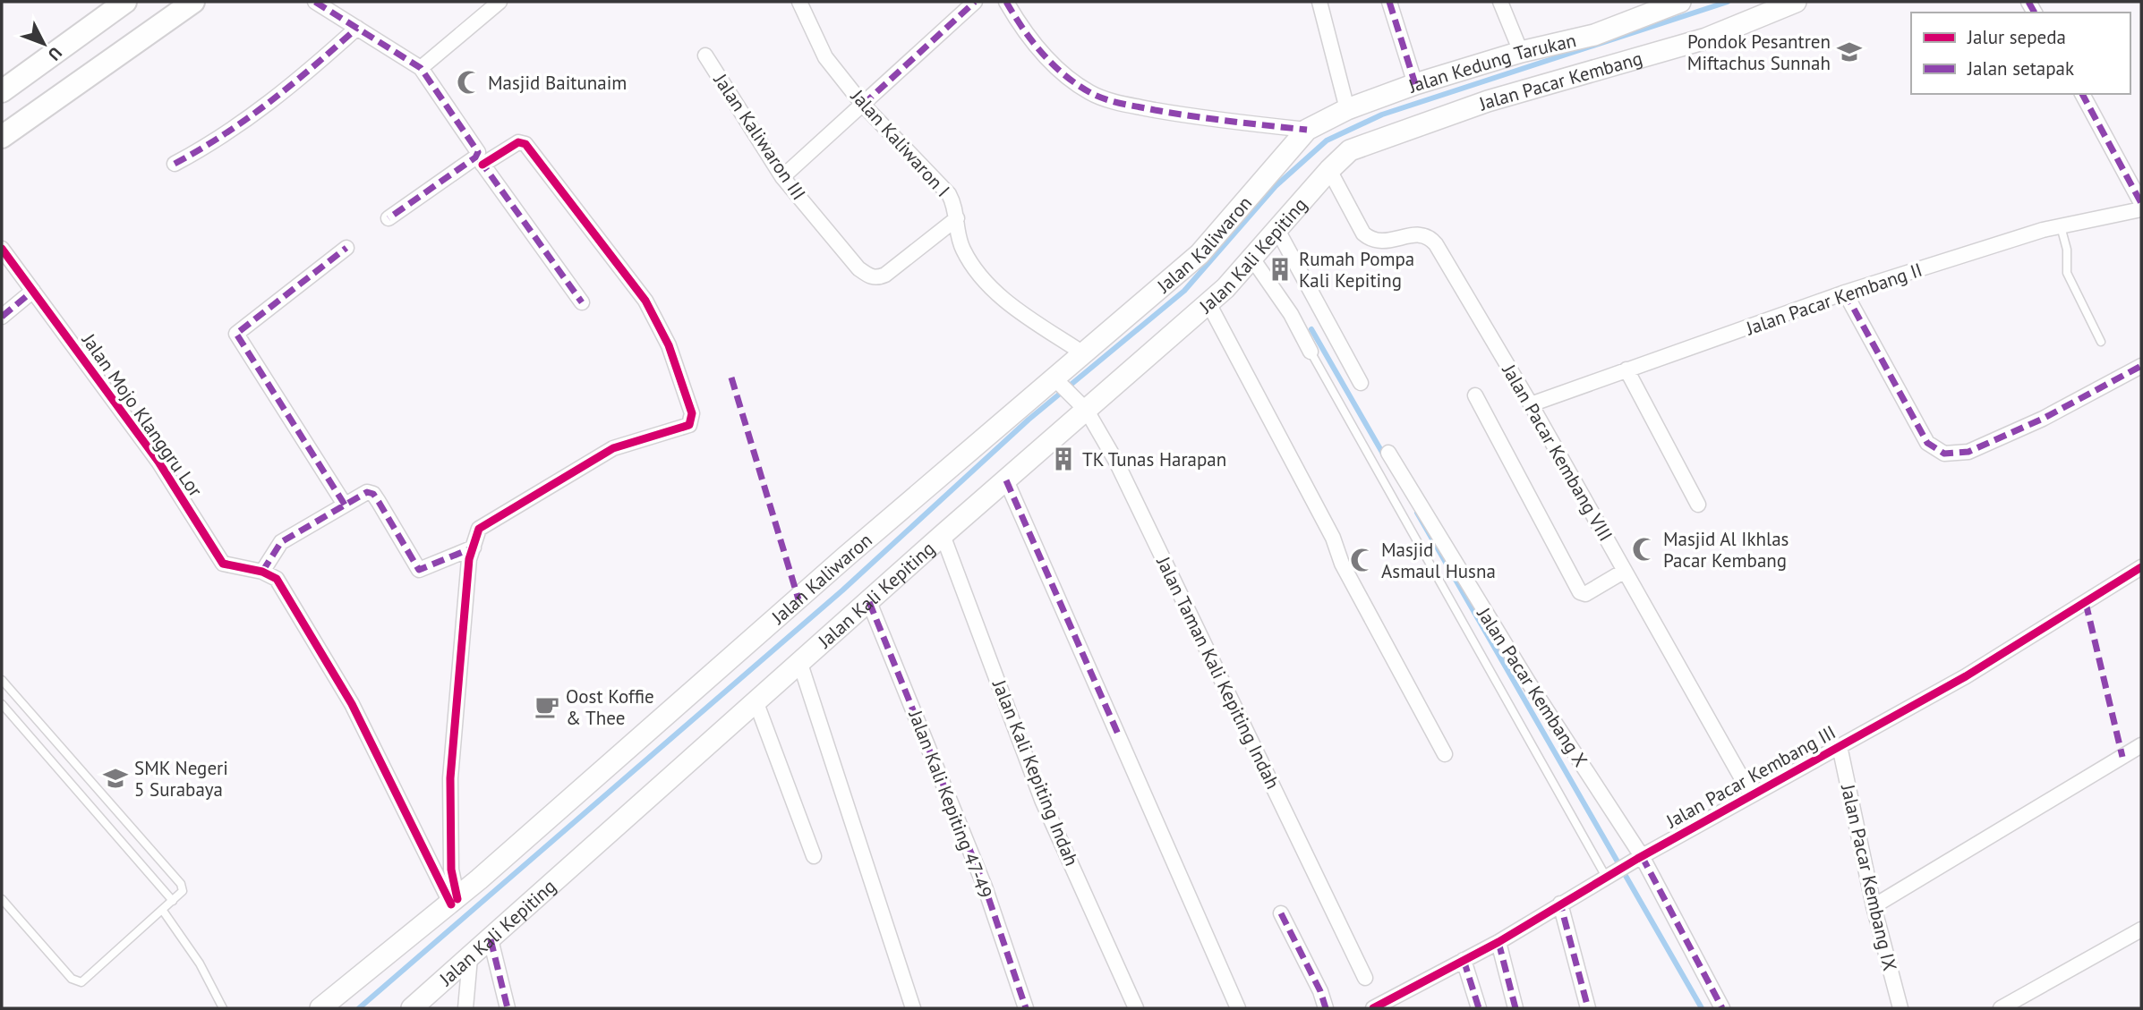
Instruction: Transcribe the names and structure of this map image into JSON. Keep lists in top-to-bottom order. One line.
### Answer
{"streets":{"main road":["Jalan Kedung Tarukan","Jalan Pacar Kembang","Jalan Kaliwaron","Jalan Kali Kepiting"],"street":["Jalan Kaliwaron III","Jalan Kaliwaron I","Jalan Pacar Kembang II","Jalan Mojo Klanggru Lor","Jalan Pacar Kembang VIII","Jalan Taman Kali Kepiting Indah","Jalan Pacar Kembang X","Jalan Kali Kepiting Indah","Jalan Pacar Kembang III","Jalan Kali Kepiting 47-49","Jalan Pacar Kembang IX"]},"crossings":[["Jalan Kedung Tarukan","Jalan Kaliwaron"],["Jalan Pacar Kembang","Jalan Kali Kepiting"],["Jalan Pacar Kembang","Jalan Pacar Kembang VIII"],["Jalan Kaliwaron III","Jalan Kaliwaron I"],["Jalan Kaliwaron I","Jalan Kaliwaron"],["Jalan Kaliwaron","Jalan Taman Kali Kepiting Indah"],["Jalan Kali Kepiting","Jalan Pacar Kembang VIII"],["Jalan Kali Kepiting","Jalan Taman Kali Kepiting Indah"],["Jalan Kali Kepiting","Jalan Kali Kepiting Indah"],["Jalan Kali Kepiting","Jalan Kali Kepiting 47-49"],["Jalan Pacar Kembang II","Jalan Pacar Kembang VIII"],["Jalan Pacar Kembang VIII","Jalan Pacar Kembang III"],["Jalan Pacar Kembang X","Jalan Pacar Kembang III"],["Jalan Pacar Kembang III","Jalan Pacar Kembang IX"]],"places":{"school or university":["Pondok Pesantren Miftachus Sunnah","SMK Negeri 5 Surabaya"],"mosque":["Masjid Baitunaim","Masjid Al Ikhlas Pacar Kembang","Masjid Asmaul Husna"],"building":["Rumah Pompa Kali Kepiting","TK Tunas Harapan"],"cafe":["Oost Koffie & Thee"]},"legend":["Jalur sepeda","Jalan setapak"],"north":"bottom right"}
